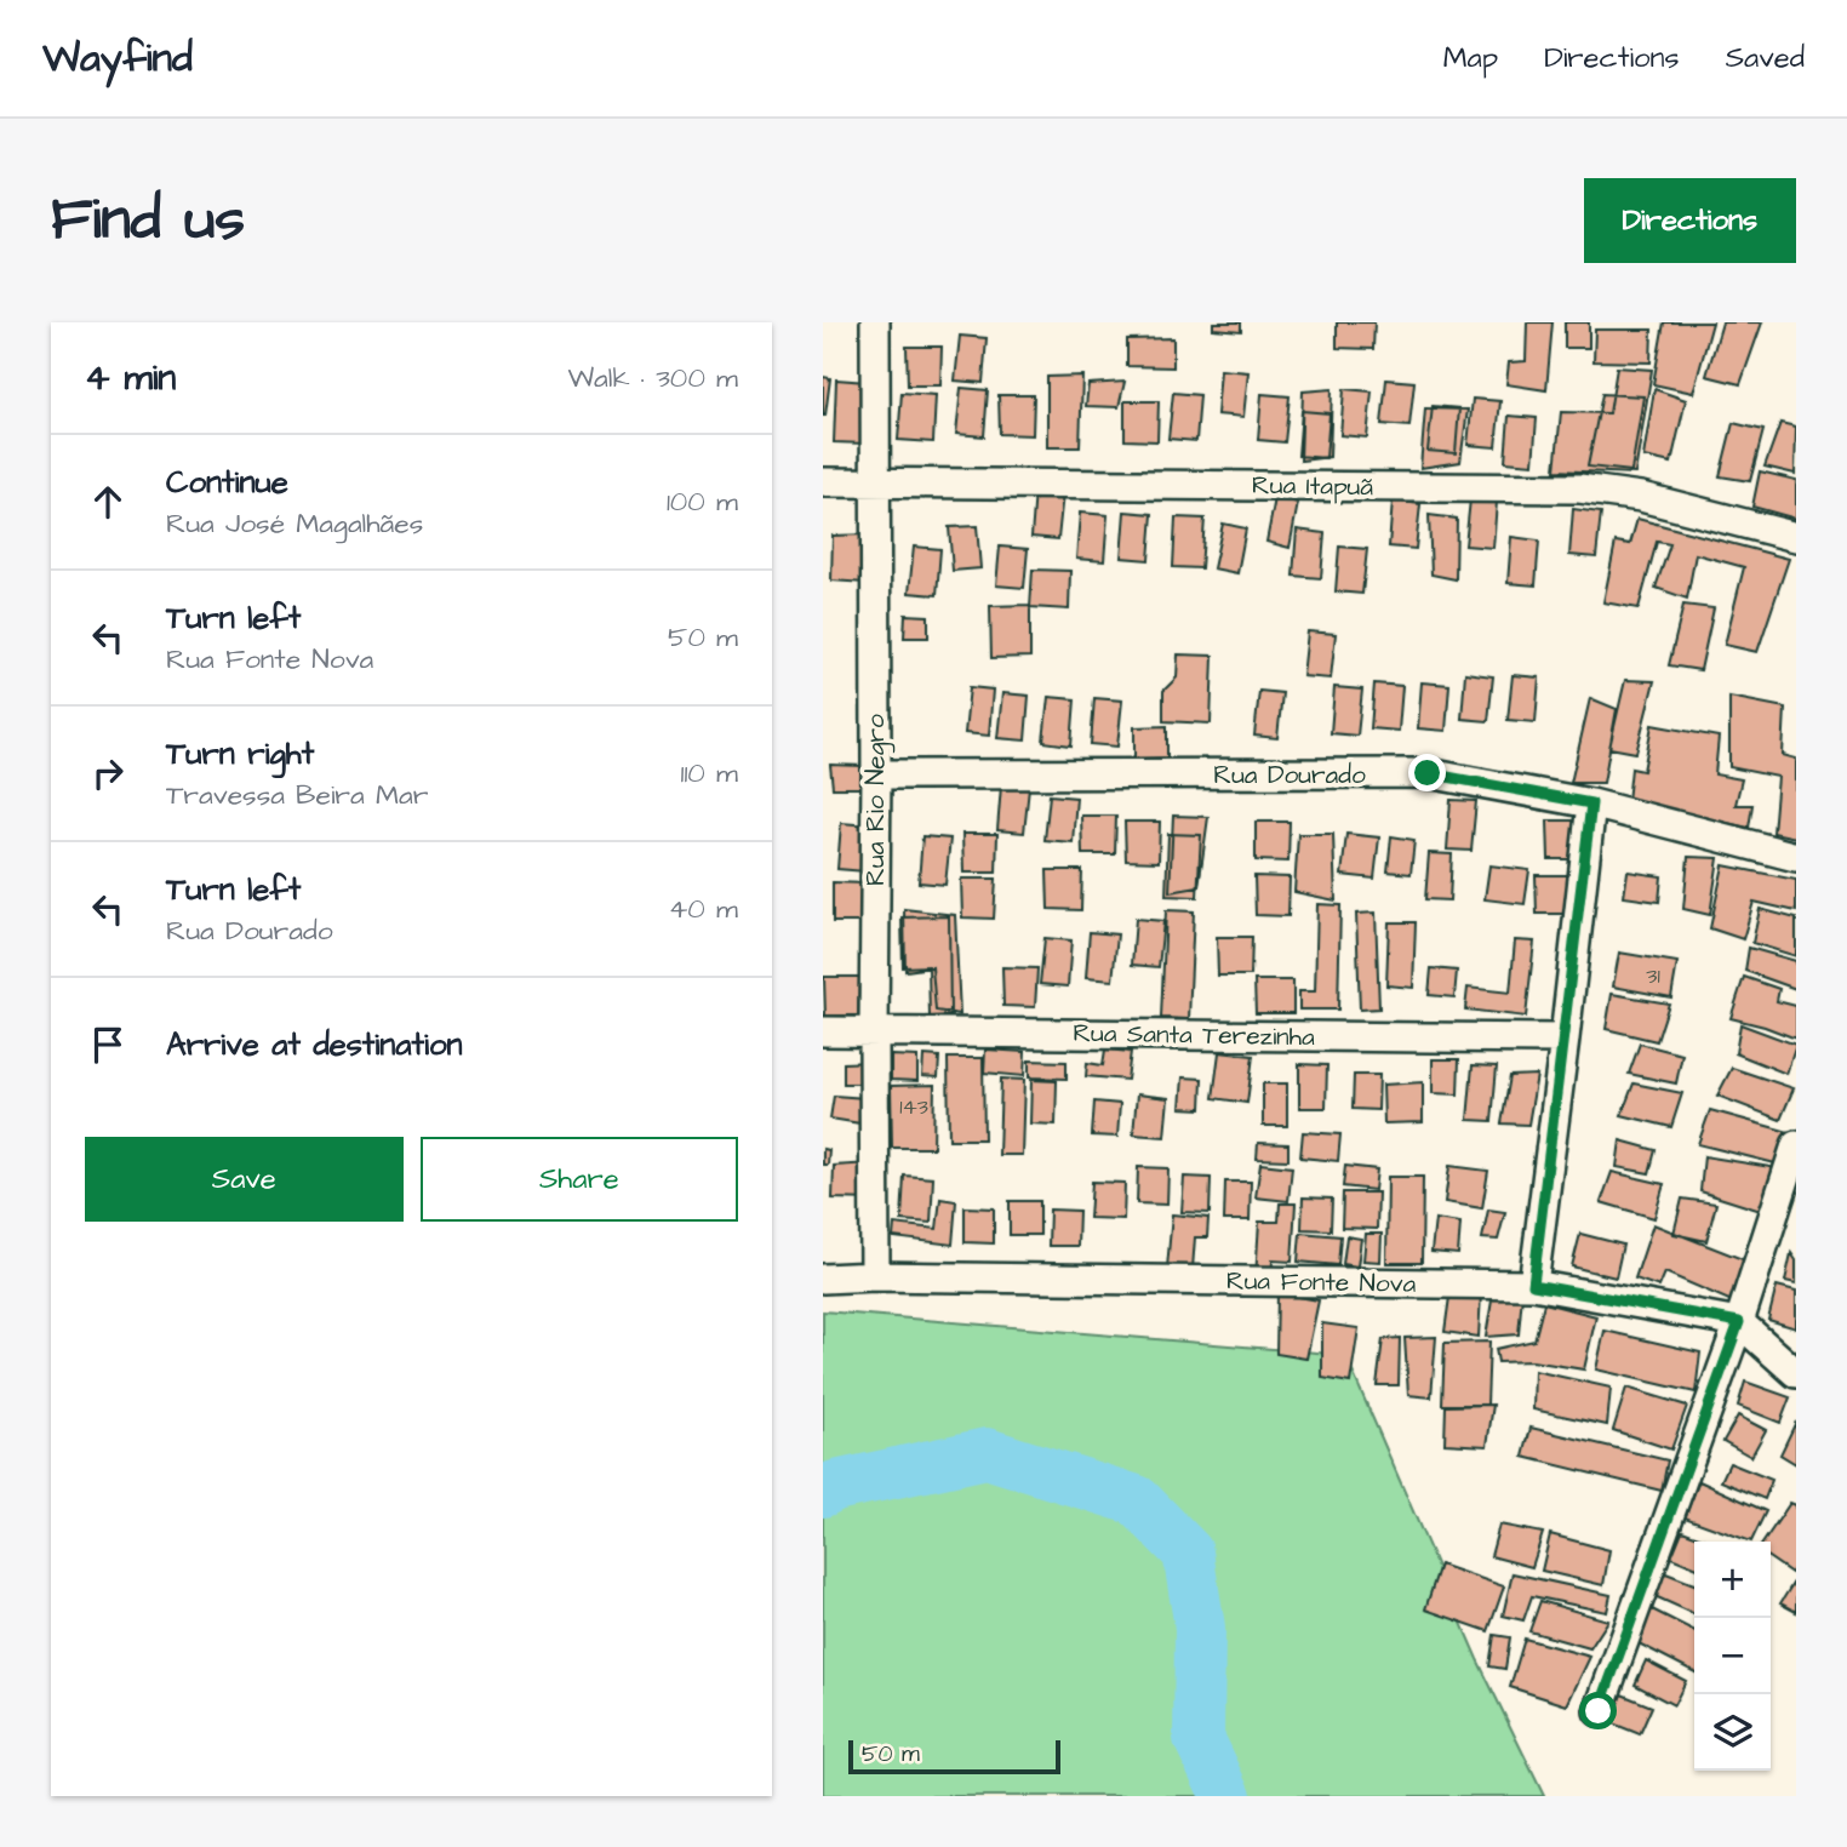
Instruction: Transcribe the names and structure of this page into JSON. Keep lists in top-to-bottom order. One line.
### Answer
{"streets":{"street":["Rua Itapuã","Rua Dourado","Rua Rio Negro","Rua Santa Terezinha","Rua Fonte Nova"]},"crossings":[["Rua Itapuã","Rua Rio Negro"],["Rua Dourado","Rua Rio Negro"],["Rua Rio Negro","Rua Santa Terezinha"],["Rua Rio Negro","Rua Fonte Nova"]],"house_numbers":["31","143"],"scale_bar":"50 m","page":{"header":"Wayfind","nav":["Map","Directions","Saved"],"buttons":["Directions",["Save","Share"]],"title":"Find us","heading":["4 min","Walk · 300 m"],"list":[["Continue","Rua José Magalhães","100 m"],["Turn left","Rua Fonte Nova","50 m"],["Turn right","Travessa Beira Mar","110 m"],["Turn left","Rua Dourado","40 m"],"Arrive at destination"],"map_buttons":["+","−"],"scale":"50 m"}}
